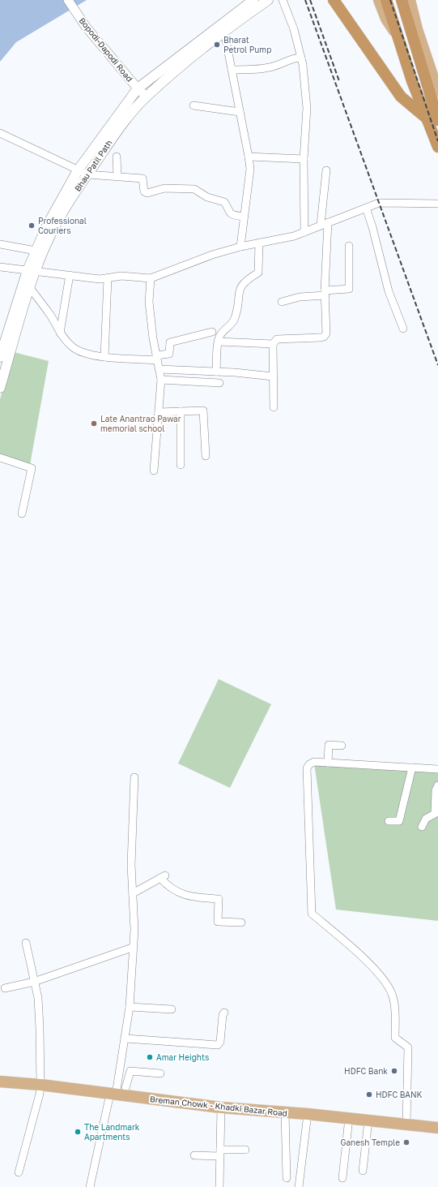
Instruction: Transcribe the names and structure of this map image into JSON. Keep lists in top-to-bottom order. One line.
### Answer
{"streets":{"main road":["Bhau Patil Path","Breman Chowk - Khadki Bazar Road"],"street":["Bopodi-Dapodi Road"]},"crossings":[["Bopodi-Dapodi Road","Bhau Patil Path"]],"places":["Bharat Petrol Pump","Professional Couriers","Late Anantrao Pawar memorial school","Amar Heights","HDFC Bank","HDFC BANK","The Landmark Apartments","Ganesh Temple"]}
